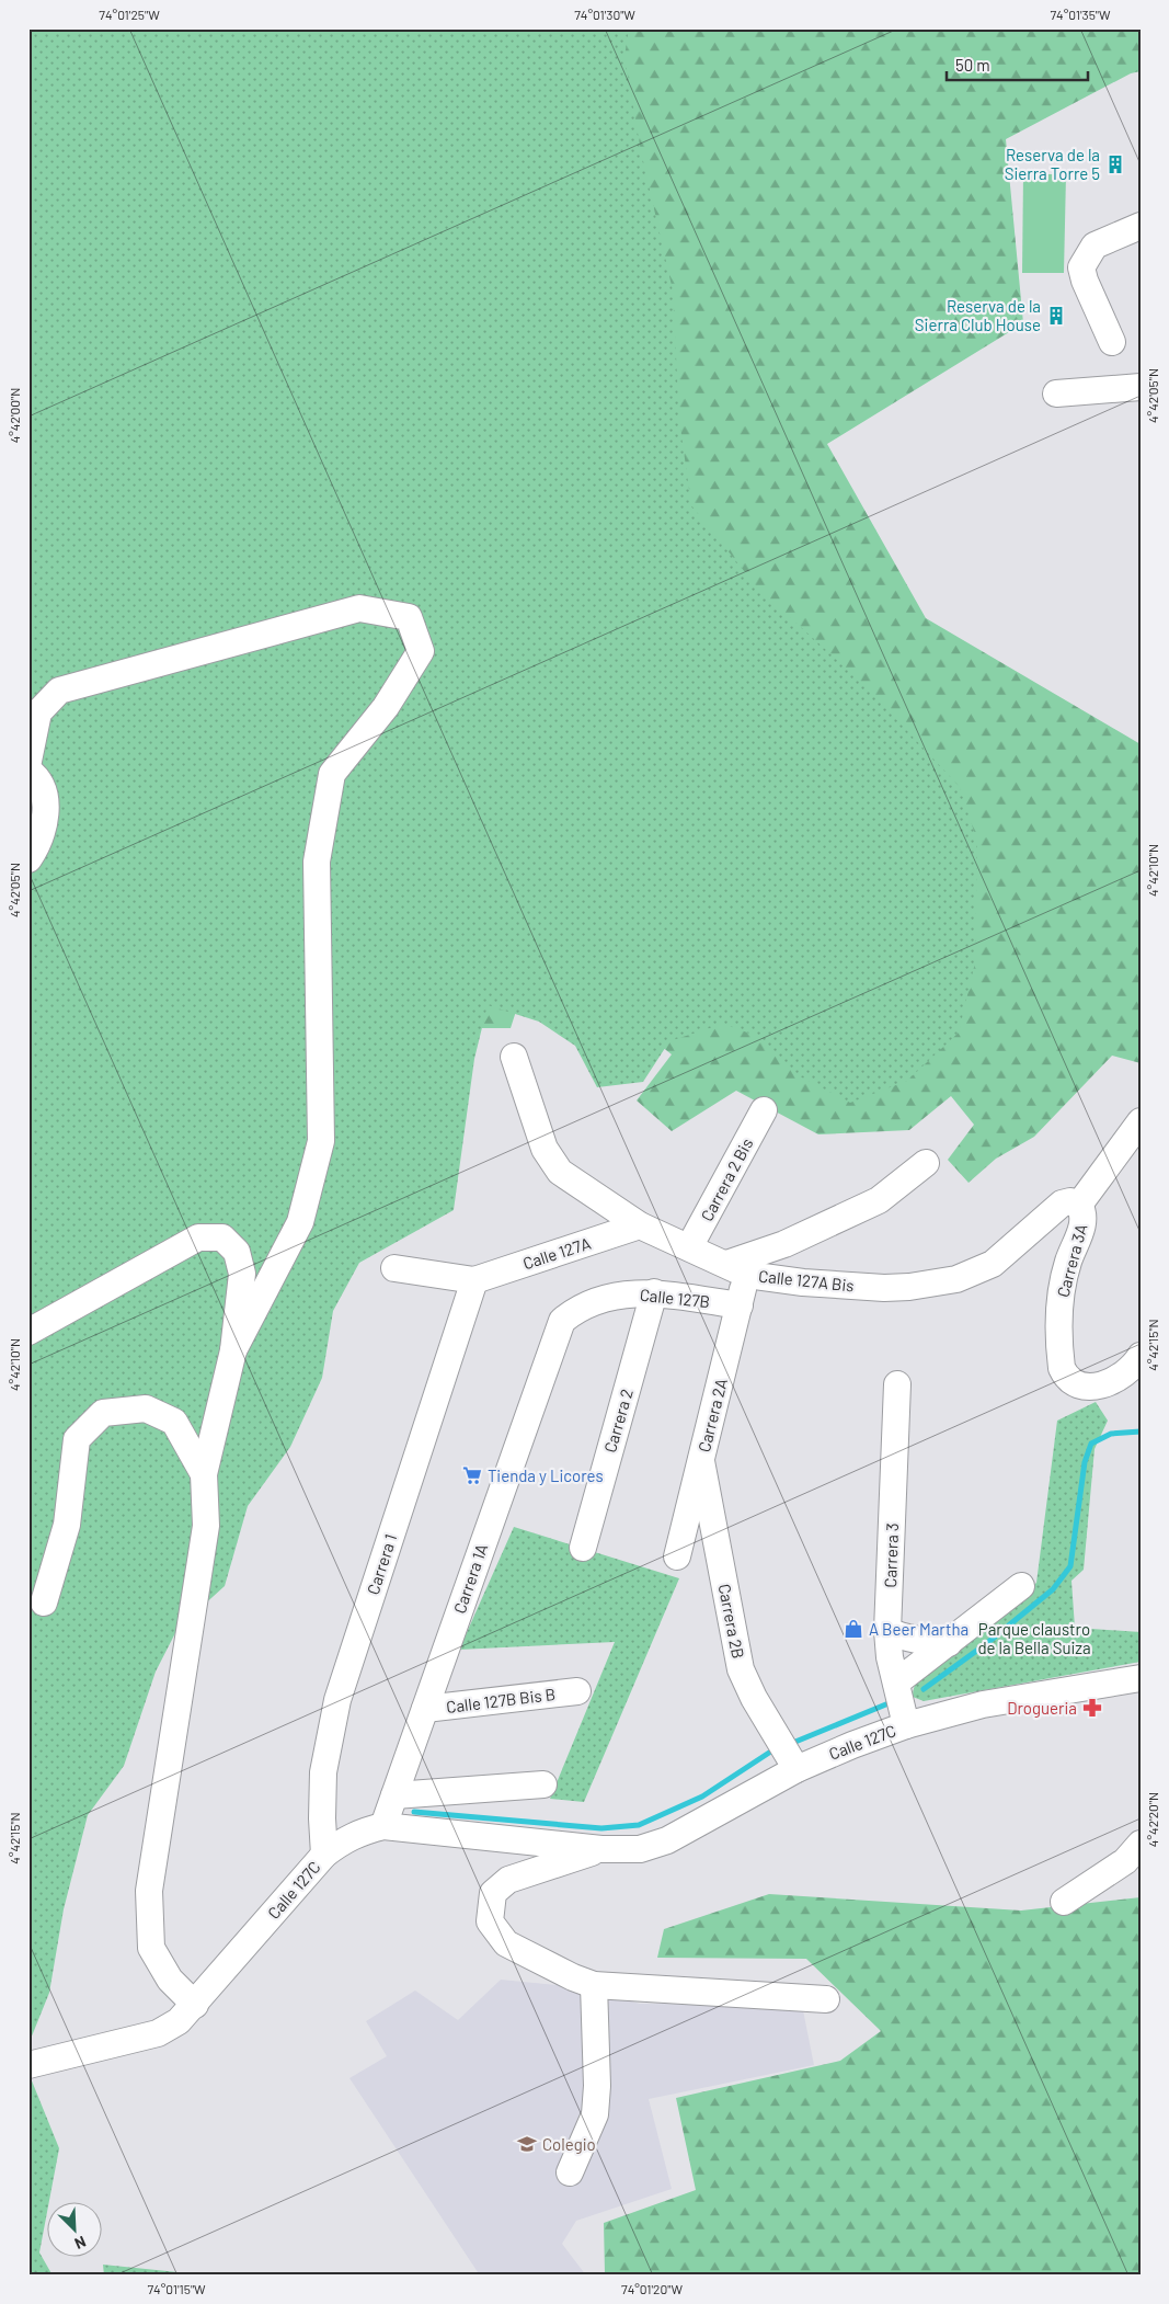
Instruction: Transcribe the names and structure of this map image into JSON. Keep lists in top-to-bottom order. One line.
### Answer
{"streets":{"street":["Carrera 2 Bis","Calle 127A","Carrera 3A","Calle 127A Bis","Calle 127B","Carrera 2A","Carrera 2","Carrera 3","Carrera 1","Carrera 1A","Carrera 2B","Calle 127B Bis B","Calle 127C"]},"crossings":[["Carrera 2 Bis","Calle 127A Bis"],["Calle 127A","Calle 127A Bis"],["Calle 127A","Carrera 1"],["Carrera 3A","Calle 127A Bis"],["Calle 127A Bis","Carrera 2A"],["Calle 127B","Carrera 2A"],["Calle 127B","Carrera 2"],["Calle 127B","Carrera 1A"],["Carrera 2A","Carrera 2B"],["Carrera 3","Calle 127C"],["Carrera 1","Calle 127C"],["Carrera 1A","Calle 127B Bis B"],["Carrera 1A","Calle 127C"],["Carrera 2B","Calle 127C"]],"parks":["Parque claustro de la Bella Suiza"],"places":{"building":["Reserva de la Sierra Torre 5","Reserva de la Sierra Club House"],"supermarket":["Tienda y Licores"],"shop":["A Beer Martha"],"pharmacy":["Drogueria"],"school or university":["Colegio"]},"scale_bar":"50 m","north":"bottom right","coordinates":["74°01'25\"W","74°01'30\"W","74°01'35\"W","4°42'05\"N","4°42'00\"N","4°42'10\"N","4°42'15\"N","4°42'20\"N","74°01'15\"W","74°01'20\"W"]}
